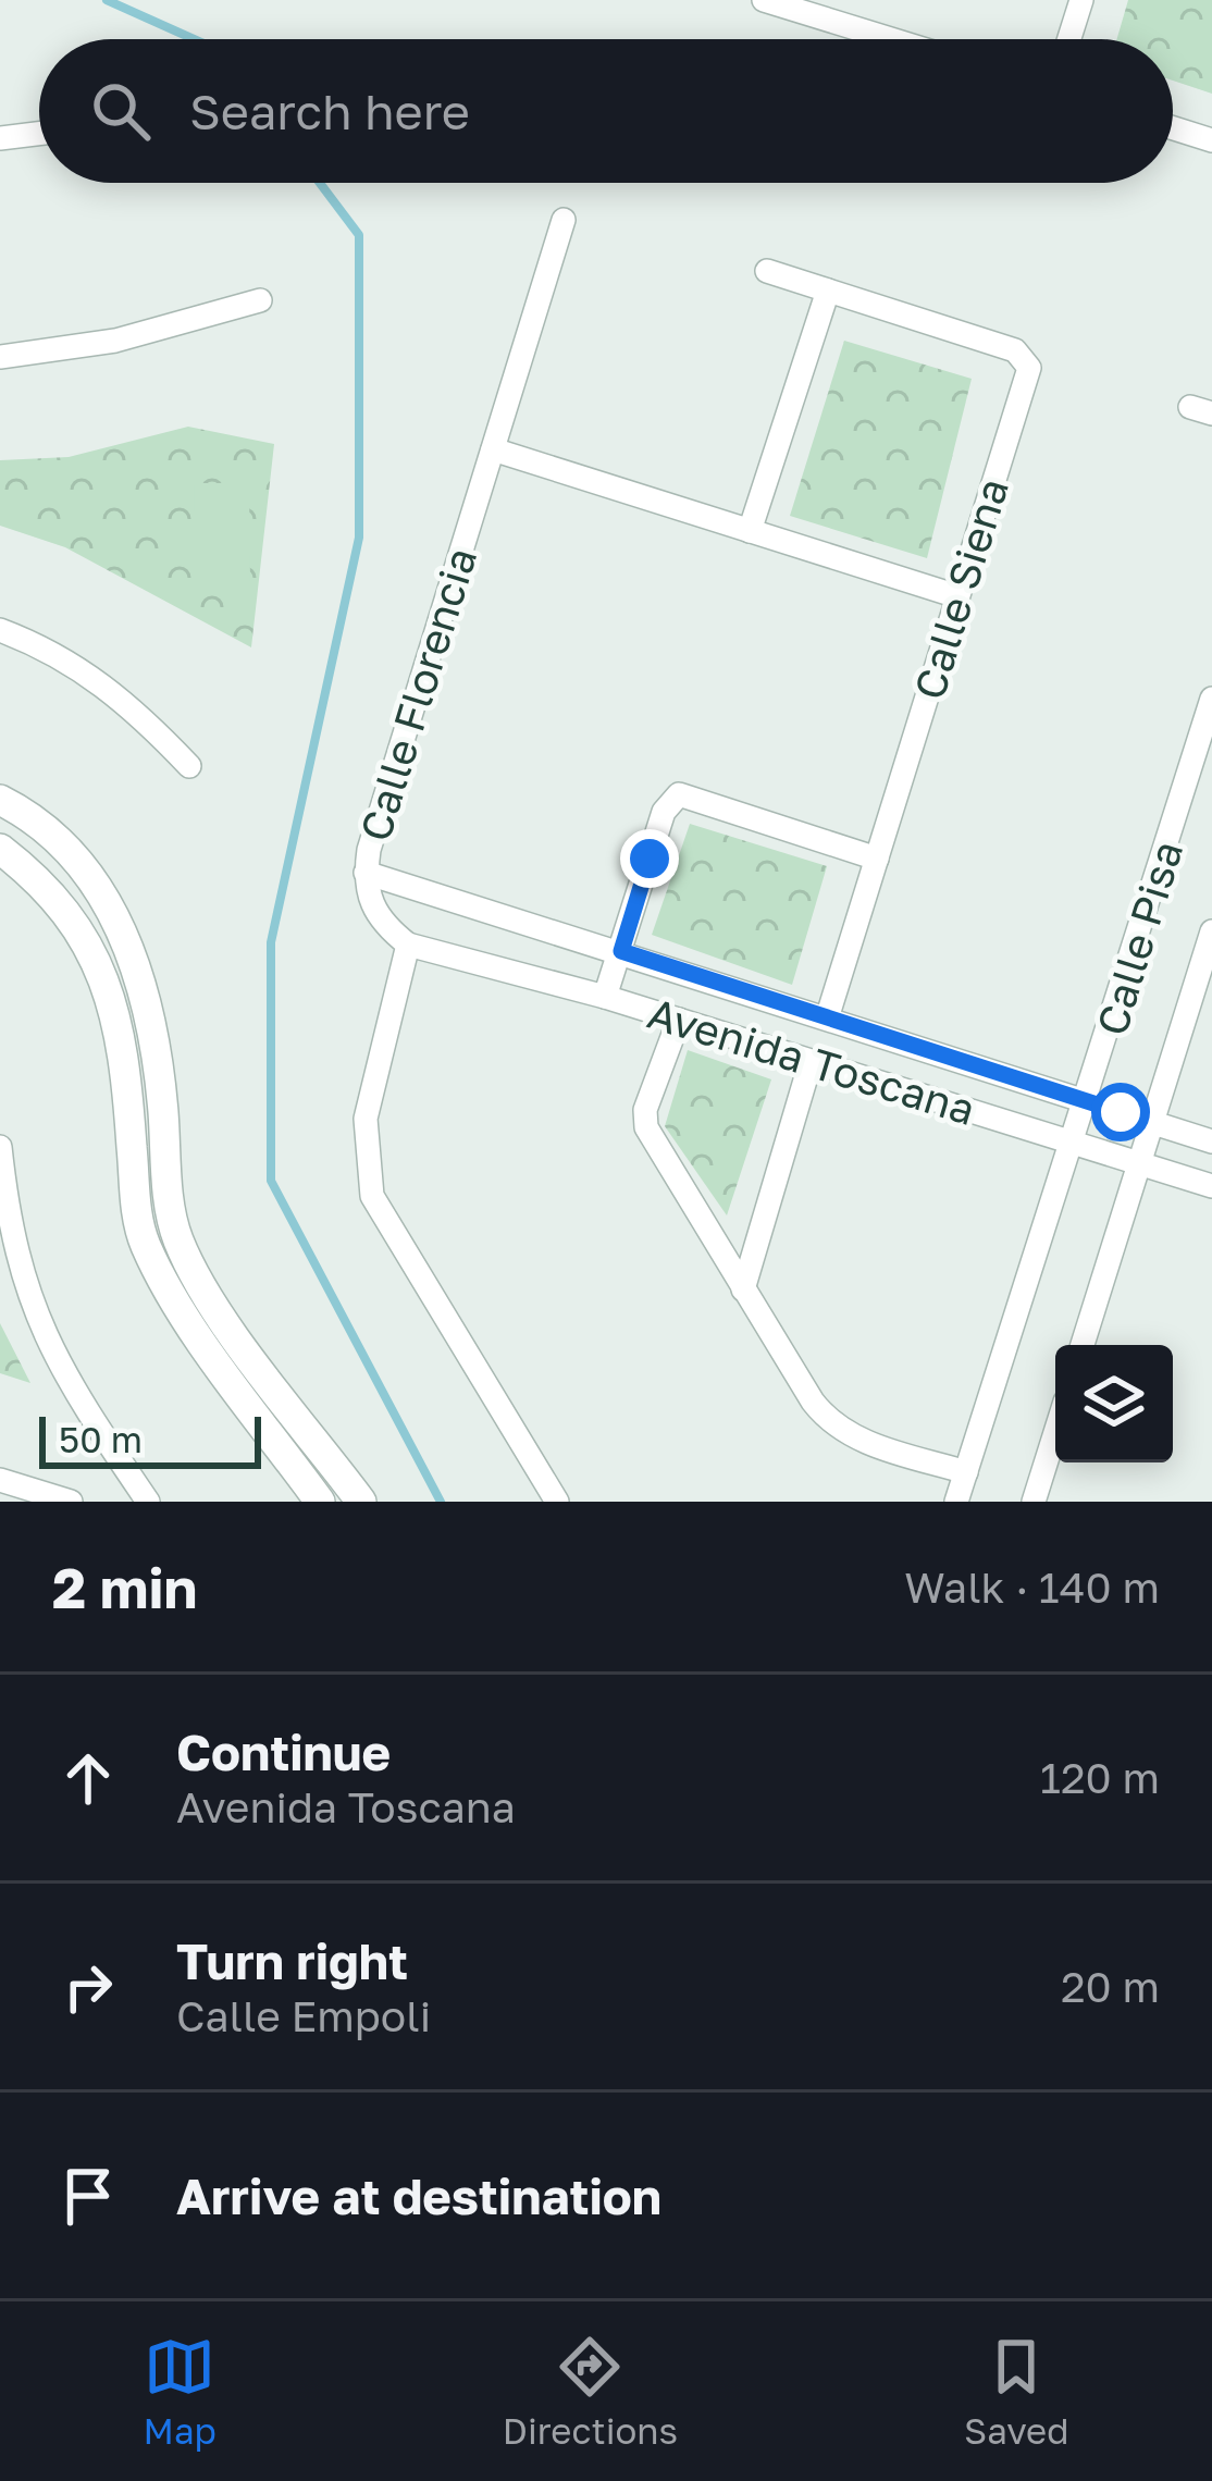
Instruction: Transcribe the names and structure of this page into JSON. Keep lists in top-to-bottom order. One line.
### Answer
{"streets":{"street":["Calle Siena","Calle Florencia","Calle Pisa","Avenida Toscana"]},"crossings":[["Calle Siena","Avenida Toscana"],["Calle Florencia","Avenida Toscana"],["Calle Pisa","Avenida Toscana"]],"scale_bar":"50 m","page":{"search":"Search here","scale":"50 m","heading":["2 min","Walk · 140 m"],"list":[["Continue","Avenida Toscana","120 m"],["Turn right","Calle Empoli","20 m"],"Arrive at destination"],"nav":["Map","Directions","Saved"]}}
